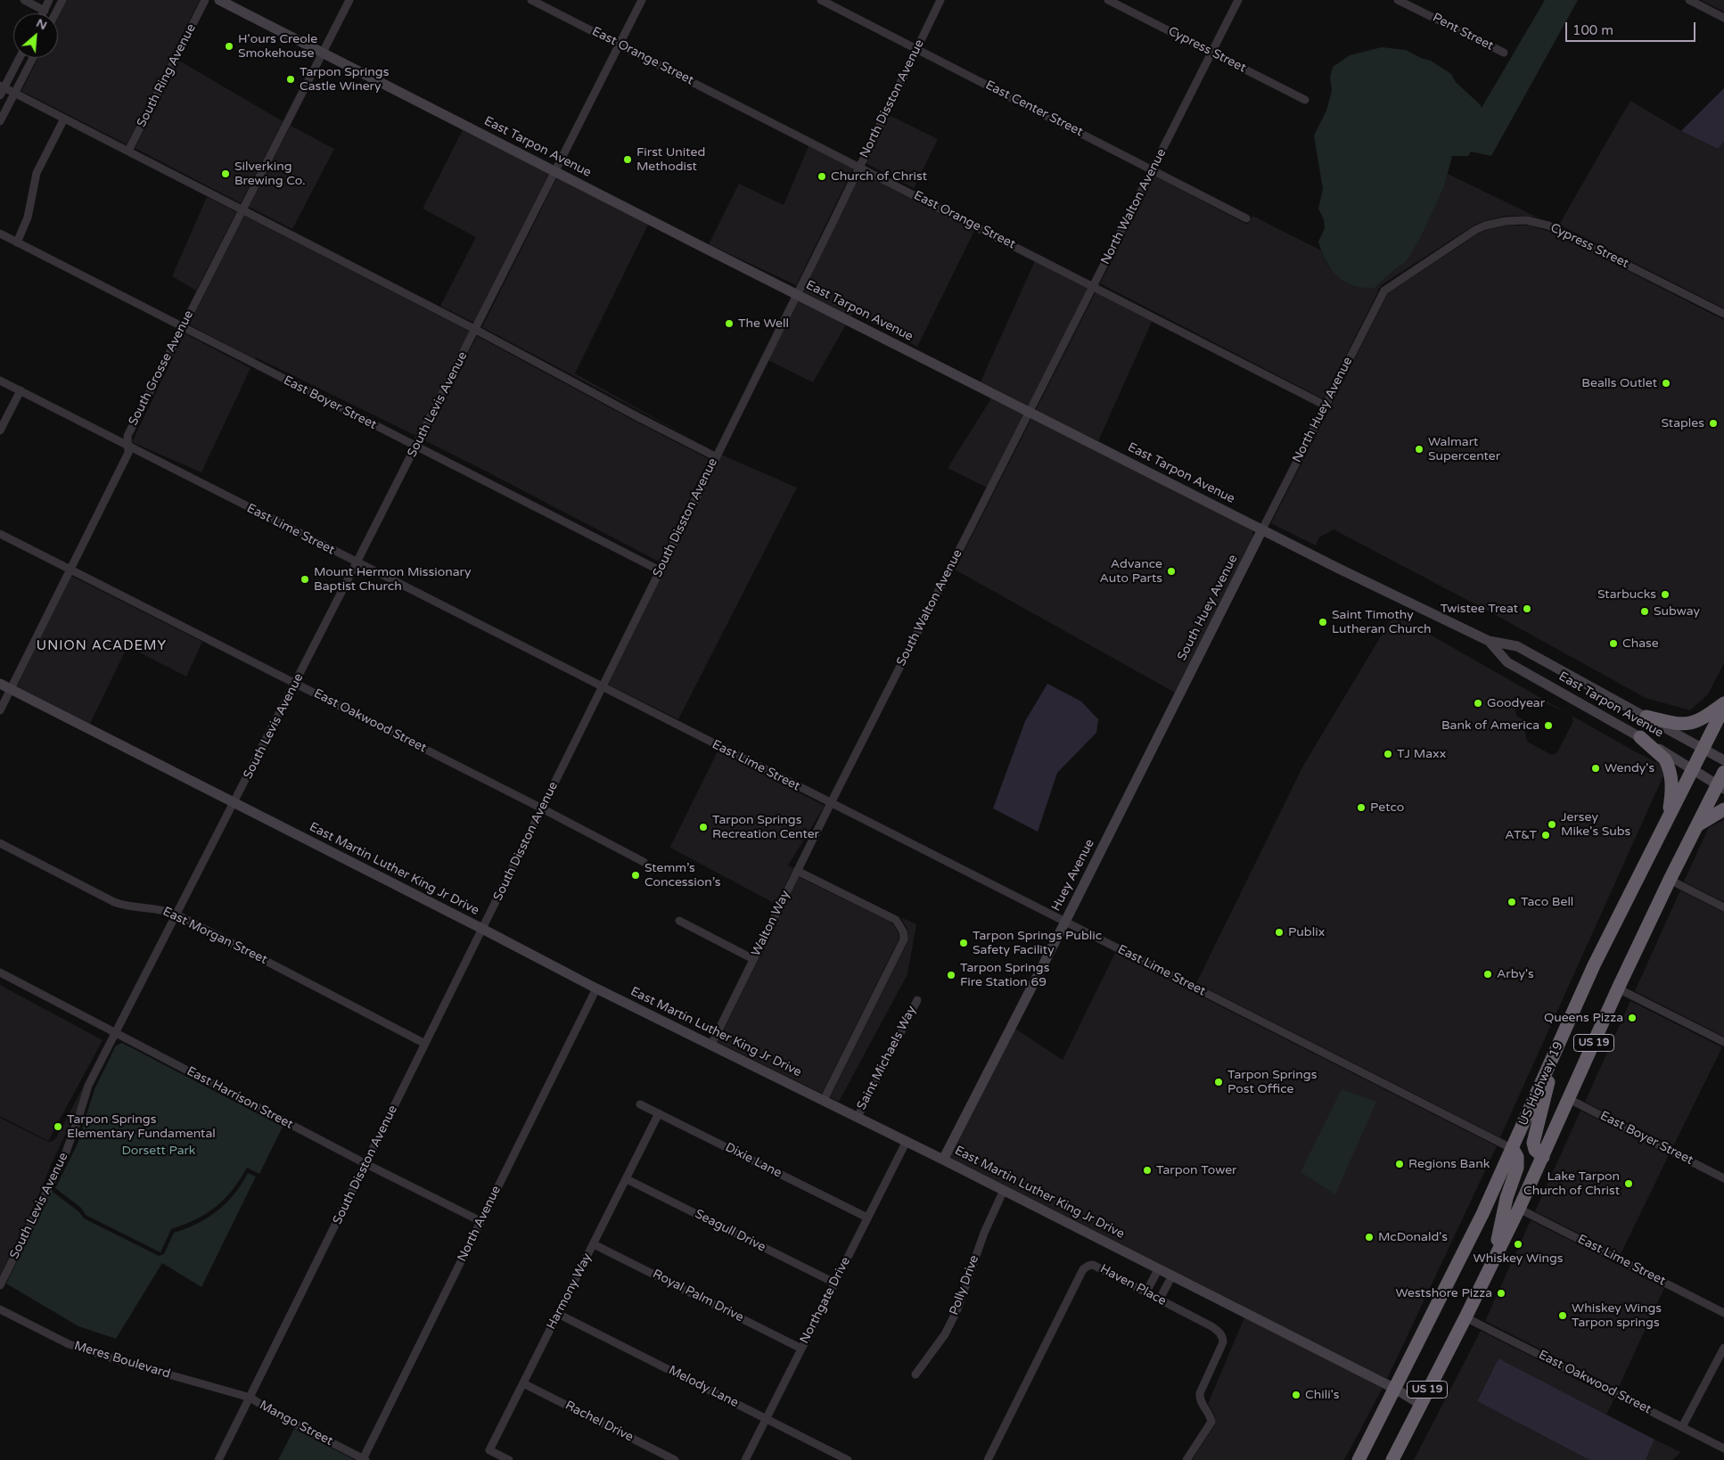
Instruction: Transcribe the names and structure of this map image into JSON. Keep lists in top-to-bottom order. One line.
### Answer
{"streets":{"highway":["US 19","US Highway 19"],"street":["Pent Street","Cypress Street","East Orange Street","South Ring Avenue","North Disston Avenue","East Center Street","East Tarpon Avenue","North Walton Avenue","South Grosse Avenue","East Boyer Street","South Levis Avenue","North Huey Avenue","South Disston Avenue","East Lime Street","South Walton Avenue","South Huey Avenue","East Oakwood Street","East Martin Luther King Jr Drive","Huey Avenue","Walton Way","East Morgan Street","Saint Michaels Way","East Harrison Street","Dixie Lane","North Avenue","Seagull Drive","Polly Drive","Haven Place","Harmony Way","Royal Palm Drive","Northgate Drive","Meres Boulevard","Melody Lane","Rachel Drive","Mango Street"]},"crossings":[["Cypress Street","North Walton Avenue"],["Cypress Street","North Huey Avenue"],["East Orange Street","North Disston Avenue"],["East Orange Street","North Walton Avenue"],["East Orange Street","South Levis Avenue"],["East Orange Street","North Huey Avenue"],["North Disston Avenue","East Center Street"],["North Disston Avenue","East Tarpon Avenue"],["North Disston Avenue","South Disston Avenue"],["East Center Street","North Walton Avenue"],["East Tarpon Avenue","North Walton Avenue"],["East Tarpon Avenue","South Grosse Avenue"],["East Tarpon Avenue","South Levis Avenue"],["East Tarpon Avenue","North Huey Avenue"],["East Tarpon Avenue","South Disston Avenue"],["East Tarpon Avenue","South Walton Avenue"],["East Tarpon Avenue","South Huey Avenue"],["East Tarpon Avenue","US 19"],["East Tarpon Avenue","US Highway 19"],["North Walton Avenue","South Walton Avenue"],["South Grosse Avenue","East Boyer Street"],["South Grosse Avenue","East Lime Street"],["South Grosse Avenue","East Oakwood Street"],["South Grosse Avenue","East Martin Luther King Jr Drive"],["East Boyer Street","South Levis Avenue"],["East Boyer Street","South Disston Avenue"],["East Boyer Street","US 19"],["South Levis Avenue","East Lime Street"],["South Levis Avenue","East Oakwood Street"],["South Levis Avenue","East Martin Luther King Jr Drive"],["South Levis Avenue","East Morgan Street"],["South Levis Avenue","East Harrison Street"],["North Huey Avenue","South Huey Avenue"],["South Disston Avenue","East Lime Street"],["South Disston Avenue","East Oakwood Street"],["South Disston Avenue","East Martin Luther King Jr Drive"],["South Disston Avenue","East Morgan Street"],["South Disston Avenue","East Harrison Street"],["South Disston Avenue","Meres Boulevard"],["South Disston Avenue","Mango Street"],["East Lime Street","South Walton Avenue"],["East Lime Street","Huey Avenue"],["East Lime Street","Walton Way"],["East Lime Street","US 19"],["East Lime Street","US Highway 19"],["South Walton Avenue","Walton Way"],["South Huey Avenue","Huey Avenue"],["East Oakwood Street","US 19"],["East Martin Luther King Jr Drive","Huey Avenue"],["East Martin Luther King Jr Drive","Walton Way"],["East Martin Luther King Jr Drive","US 19"],["East Martin Luther King Jr Drive","Saint Michaels Way"],["East Martin Luther King Jr Drive","US Highway 19"],["East Martin Luther King Jr Drive","North Avenue"],["East Martin Luther King Jr Drive","Polly Drive"],["East Martin Luther King Jr Drive","Northgate Drive"],["East Harrison Street","North Avenue"],["Dixie Lane","Harmony Way"],["Dixie Lane","Northgate Drive"],["North Avenue","Mango Street"],["Seagull Drive","Harmony Way"],["Seagull Drive","Northgate Drive"],["Harmony Way","Royal Palm Drive"],["Harmony Way","Melody Lane"],["Harmony Way","Rachel Drive"],["Royal Palm Drive","Northgate Drive"],["Northgate Drive","Melody Lane"],["Meres Boulevard","Mango Street"]],"districts":["UNION ACADEMY"],"parks":["Dorsett Park"],"places":["H'ours Creole Smokehouse","Tarpon Springs Castle Winery","First United Methodist","Silverking Brewing Co.","Church of Christ","The Well","Bealls Outlet","Staples","Walmart Supercenter","Advance Auto Parts","Mount Hermon Missionary Baptist Church","Starbucks","Twistee Treat","Subway","Saint Timothy Lutheran Church","Chase","Goodyear","Bank of America","TJ Maxx","Wendy's","Petco","Jersey Mike's Subs","Tarpon Springs Recreation Center","AT&T","Stemm’s Concession’s","Taco Bell","Publix","Tarpon Springs Public Safety Facility","Arby's","Tarpon Springs Fire Station 69","Queens Pizza","Tarpon Springs Post Office","Tarpon Springs Elementary Fundamental","Regions Bank","Tarpon Tower","Lake Tarpon Church of Christ","McDonald's","Whiskey Wings","Westshore Pizza","Whiskey Wings Tarpon springs","Chili's"],"scale_bar":"100 m","north":"top right"}
